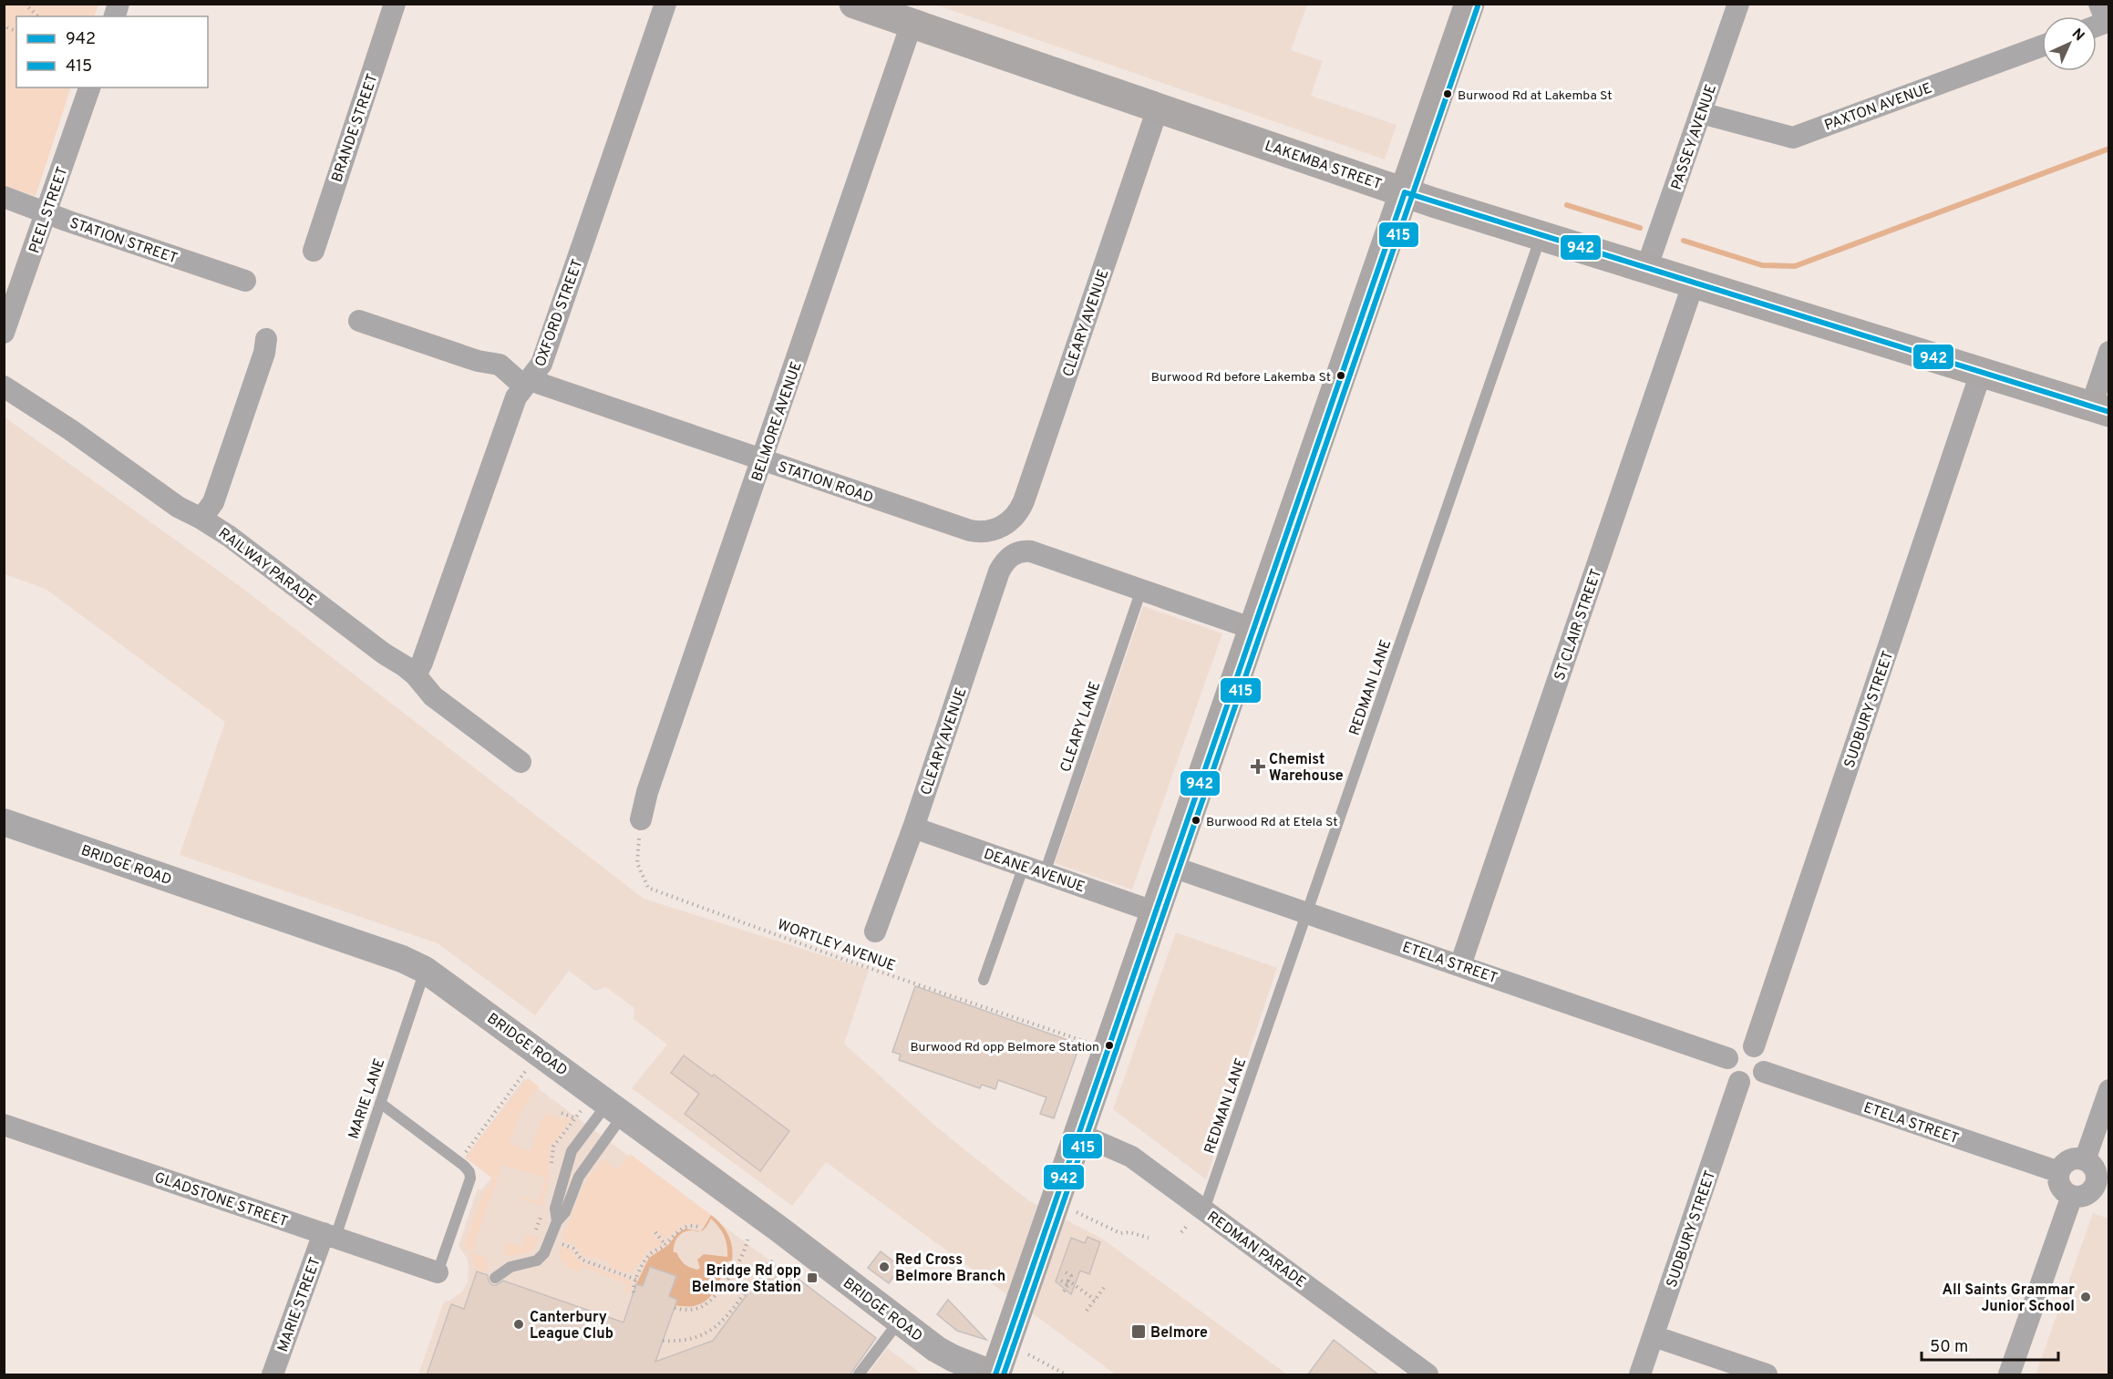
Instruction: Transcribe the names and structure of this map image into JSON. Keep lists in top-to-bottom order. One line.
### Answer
{"streets":{"main road":["LAKEMBA STREET"],"street":["PAXTON AVENUE","BRANDE STREET","PASSEY AVENUE","PEEL STREET","STATION STREET","OXFORD STREET","CLEARY AVENUE","BELMORE AVENUE","STATION ROAD","RAILWAY PARADE","ST CLAIR STREET","SUDBURY STREET","BRIDGE ROAD","DEANE AVENUE","ETELA STREET","GLADSTONE STREET","REDMAN PARADE","MARIE STREET"],"lane":["REDMAN LANE","CLEARY LANE","MARIE LANE"],"path":["WORTLEY AVENUE"]},"crossings":[["PAXTON AVENUE","PASSEY AVENUE"],["PASSEY AVENUE","LAKEMBA STREET"],["LAKEMBA STREET","CLEARY AVENUE"],["LAKEMBA STREET","BELMORE AVENUE"],["LAKEMBA STREET","ST CLAIR STREET"],["LAKEMBA STREET","REDMAN LANE"],["LAKEMBA STREET","SUDBURY STREET"],["PEEL STREET","STATION STREET"],["OXFORD STREET","STATION ROAD"],["OXFORD STREET","RAILWAY PARADE"],["CLEARY AVENUE","STATION ROAD"],["CLEARY AVENUE","CLEARY LANE"],["CLEARY AVENUE","DEANE AVENUE"],["BELMORE AVENUE","STATION ROAD"],["BELMORE AVENUE","WORTLEY AVENUE"],["ST CLAIR STREET","ETELA STREET"],["REDMAN LANE","ETELA STREET"],["REDMAN LANE","REDMAN PARADE"],["SUDBURY STREET","ETELA STREET"],["CLEARY LANE","DEANE AVENUE"],["BRIDGE ROAD","MARIE LANE"],["MARIE LANE","GLADSTONE STREET"],["MARIE LANE","MARIE STREET"],["GLADSTONE STREET","MARIE STREET"]],"places":{"other":["Burwood Rd at Lakemba St","Burwood Rd before Lakemba St","Burwood Rd at Etela St","Burwood Rd opp Belmore Station","Red Cross Belmore Branch","All Saints Grammar Junior School","Canterbury League Club"],"health":["Chemist Warehouse"],"transit":["Bridge Rd opp Belmore Station","Belmore"]},"lines":["transit line 415","transit line 942"],"legend":["942","415"],"scale_bar":"50 m","north":"top right"}
